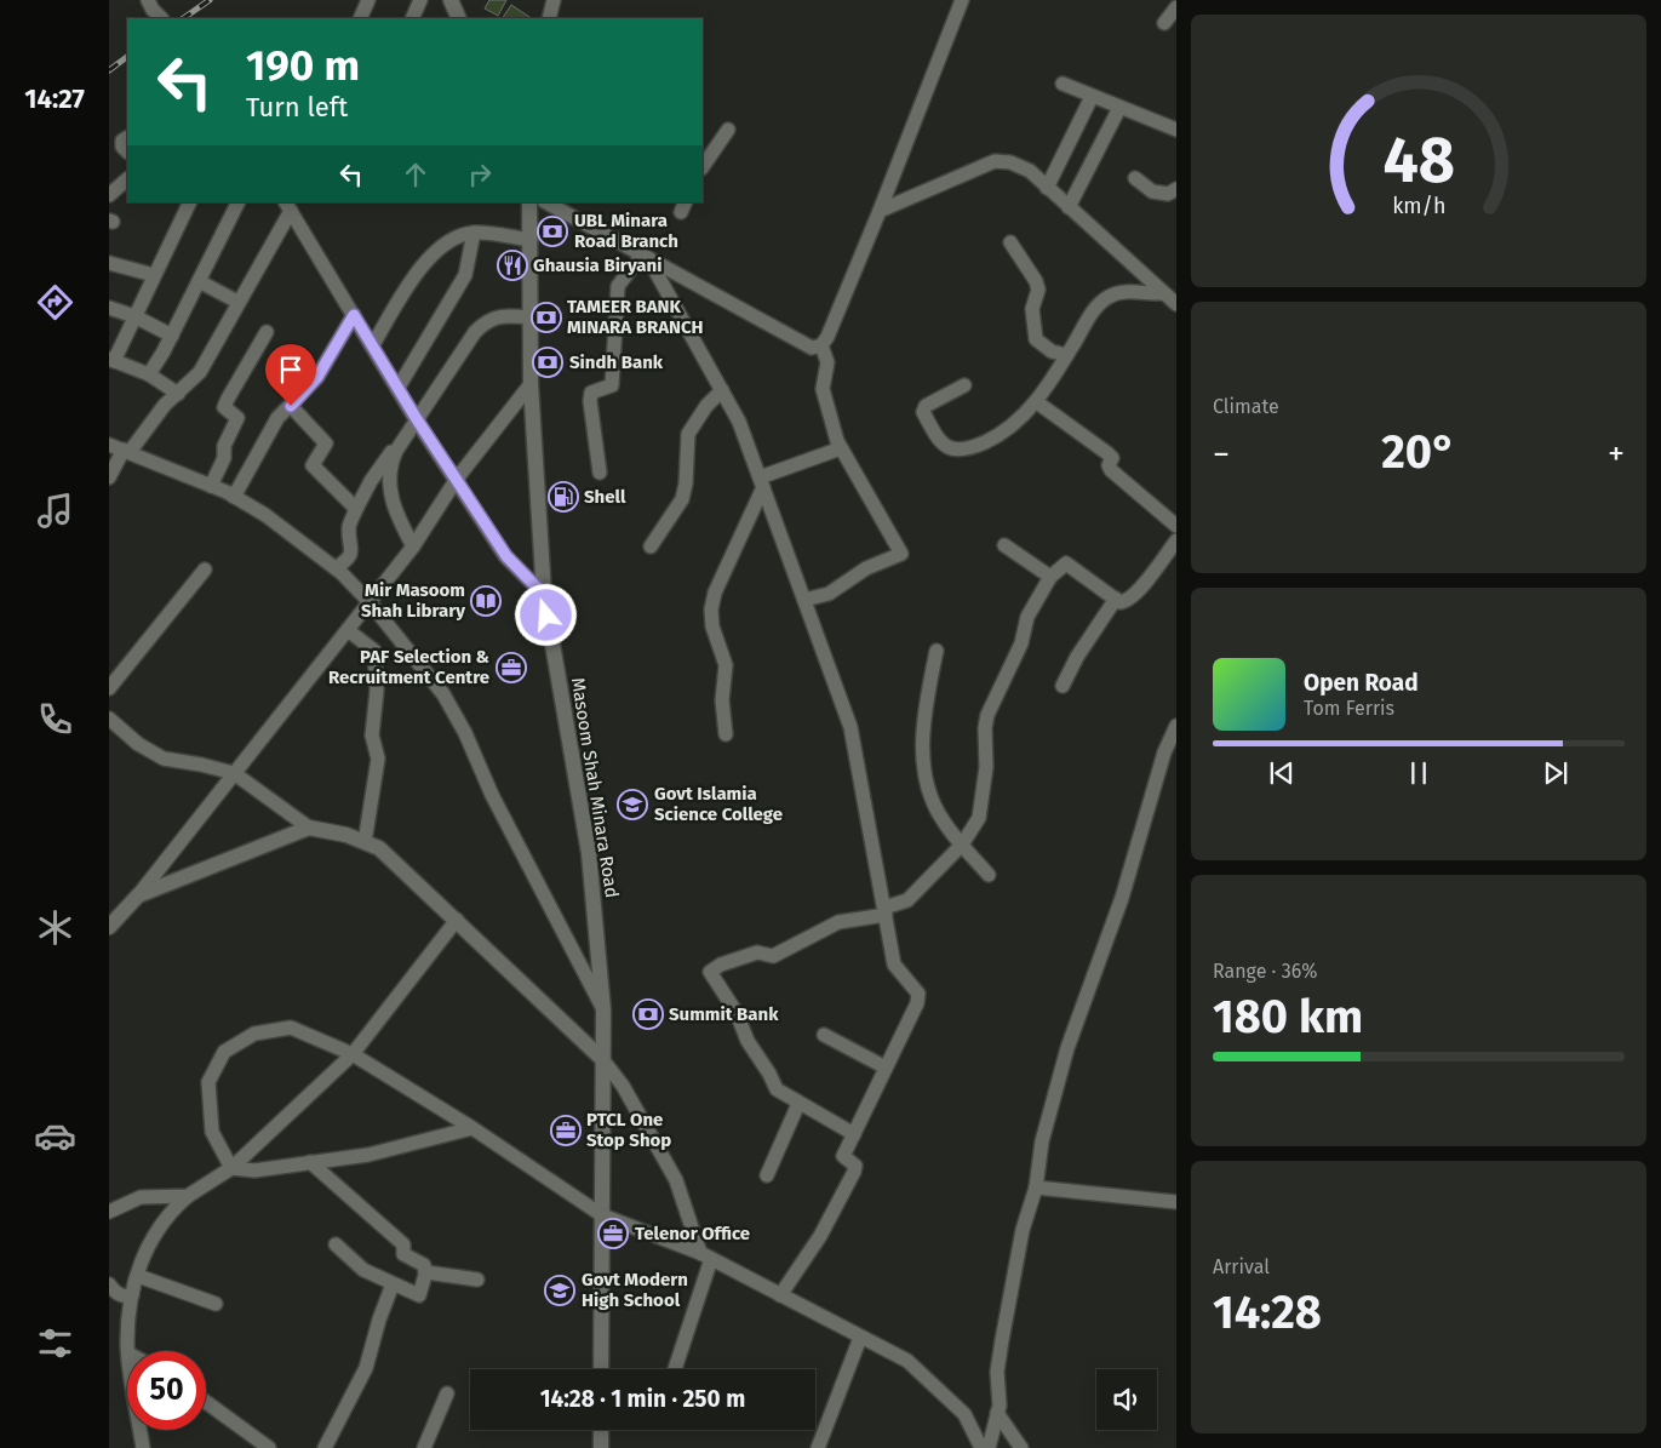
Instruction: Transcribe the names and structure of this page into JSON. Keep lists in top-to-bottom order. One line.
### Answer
{"streets":{"main road":["Masoom Shah Minara Road"]},"places":{"bank":["UBL Minara Road Branch","TAMEER BANK MINARA BRANCH","Sindh Bank","Summit Bank"],"restaurant":["Ghausia Biryani"],"fuel station":["Shell"],"library":["Mir Masoom Shah Library"],"office":["PAF Selection & Recruitment Centre","PTCL One Stop Shop","Telenor Office"],"school or university":["Govt Islamia Science College","Govt Modern High School"]},"page":{"tabs":"14:27","turn":["190 m","Turn left"],"tile":["Climate",["Range · 36%","180 km"],["Arrival","14:28"]],"heat":["−","20°","+"],"song":["Open Road","Tom Ferris"],"limit":"50","trip":"14:28 · 1 min · 250 m","gauge":["48","km/h"]}}
